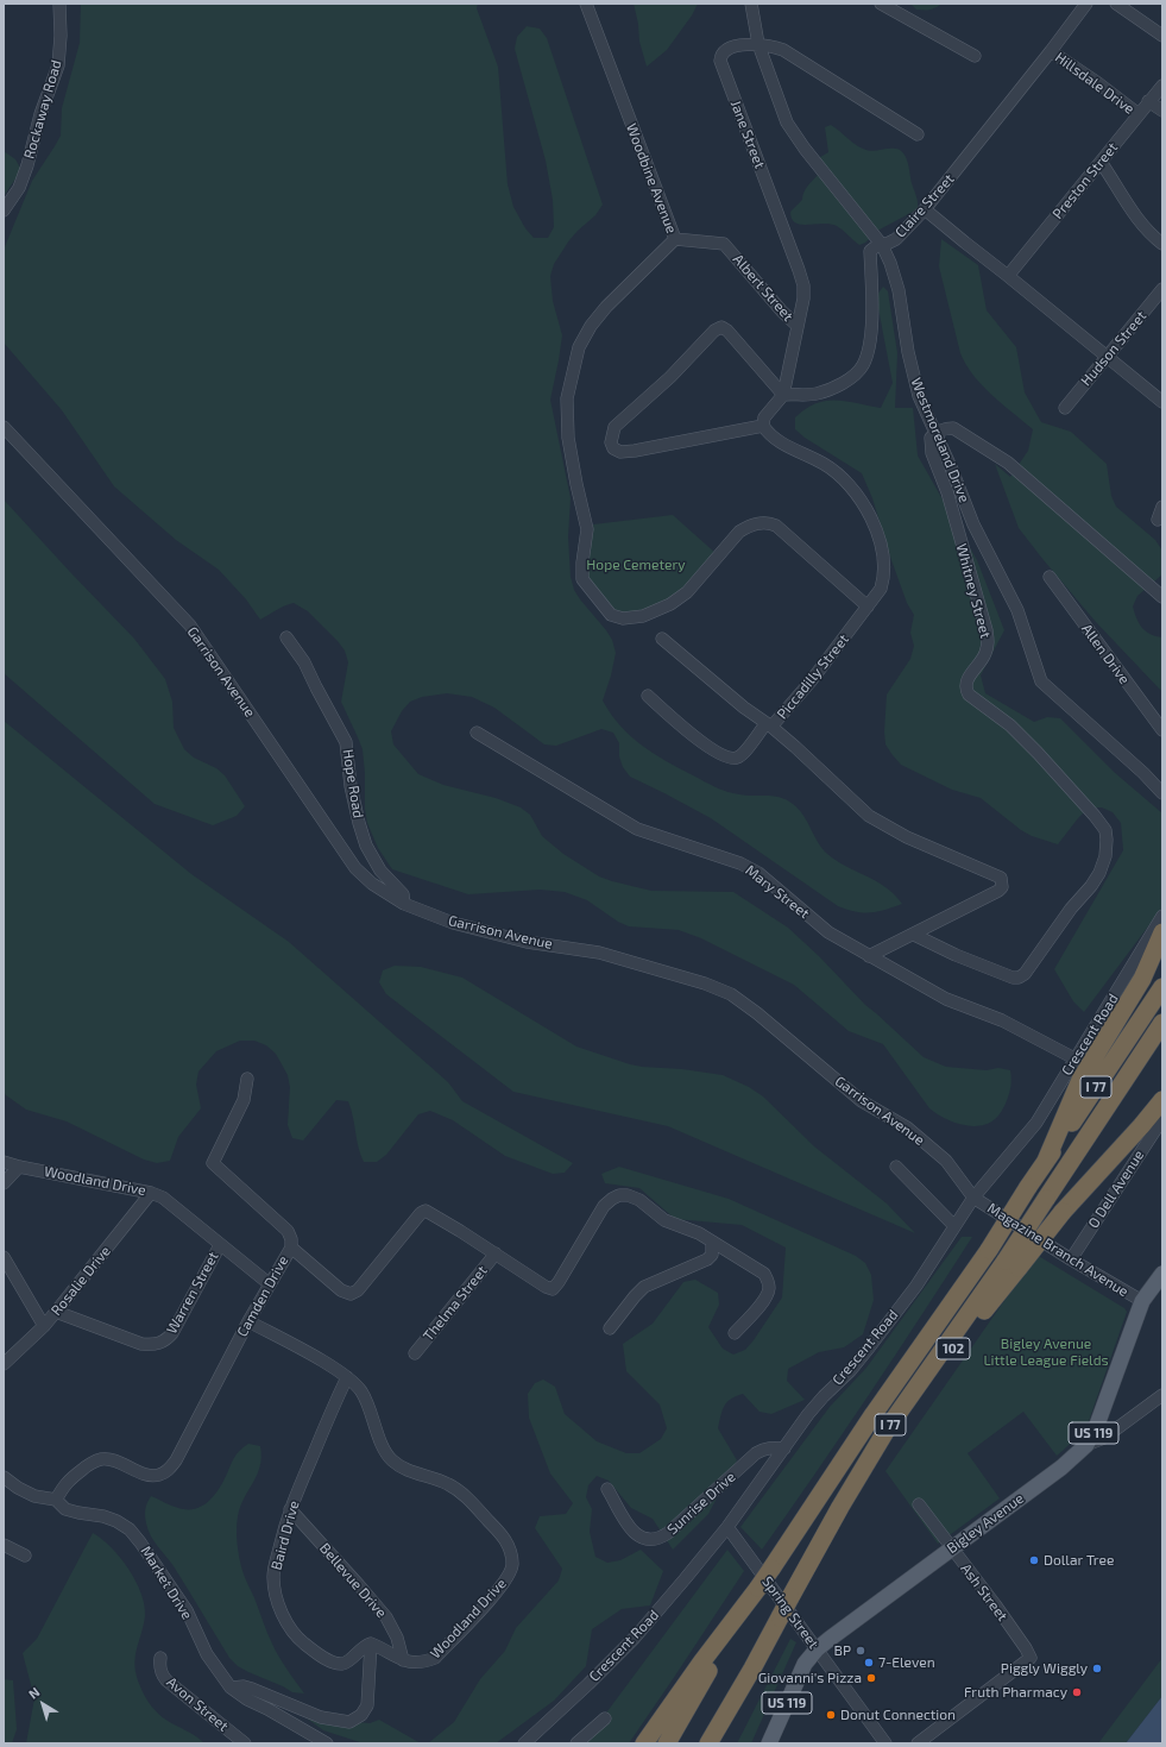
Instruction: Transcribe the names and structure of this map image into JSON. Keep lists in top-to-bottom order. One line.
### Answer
{"streets":{"highway":["I 77"],"main road":["US 119","Bigley Avenue"],"street":["Hillsdale Drive","Rockaway Road","Jane Street","Woodbine Avenue","Preston Street","Claire Street","Albert Street","Hudson Street","Westmoreland Drive","Whitney Street","Allen Drive","Garrison Avenue","Piccadilly Street","Hope Road","Mary Street","Crescent Road","Woodland Drive","O Dell Avenue","Magazine Branch Avenue","Rosalie Drive","Warren Street","Camden Drive","Thelma Street","Sunrise Drive","Baird Drive","Bellevue Drive","Market Drive","Ash Street","Spring Street","Avon Street"]},"crossings":[["Hillsdale Drive","Preston Street"],["Hillsdale Drive","Claire Street"],["Jane Street","Claire Street"],["Jane Street","Albert Street"],["Jane Street","Westmoreland Drive"],["Jane Street","Piccadilly Street"],["Woodbine Avenue","Albert Street"],["Woodbine Avenue","Piccadilly Street"],["Claire Street","Westmoreland Drive"],["Westmoreland Drive","Whitney Street"],["Whitney Street","Piccadilly Street"],["Garrison Avenue","Hope Road"],["Garrison Avenue","Crescent Road"],["Garrison Avenue","Magazine Branch Avenue"],["Piccadilly Street","Mary Street"],["Mary Street","Crescent Road"],["Crescent Road","Magazine Branch Avenue"],["Crescent Road","Sunrise Drive"],["Crescent Road","Spring Street"],["Woodland Drive","Rosalie Drive"],["Woodland Drive","Warren Street"],["Woodland Drive","Camden Drive"],["Woodland Drive","Baird Drive"],["Woodland Drive","Bellevue Drive"],["O Dell Avenue","Magazine Branch Avenue"],["Magazine Branch Avenue","Bigley Avenue"],["Rosalie Drive","Warren Street"],["Camden Drive","Thelma Street"],["Camden Drive","Market Drive"],["Bigley Avenue","Ash Street"],["Bigley Avenue","Spring Street"],["Baird Drive","Bellevue Drive"]],"parks":["Hope Cemetery","Bigley Avenue Little League Fields"],"places":["Dollar Tree","BP","7-Eleven","Piggly Wiggly","Giovanni's Pizza","Fruth Pharmacy","Donut Connection"],"north":"top left"}
